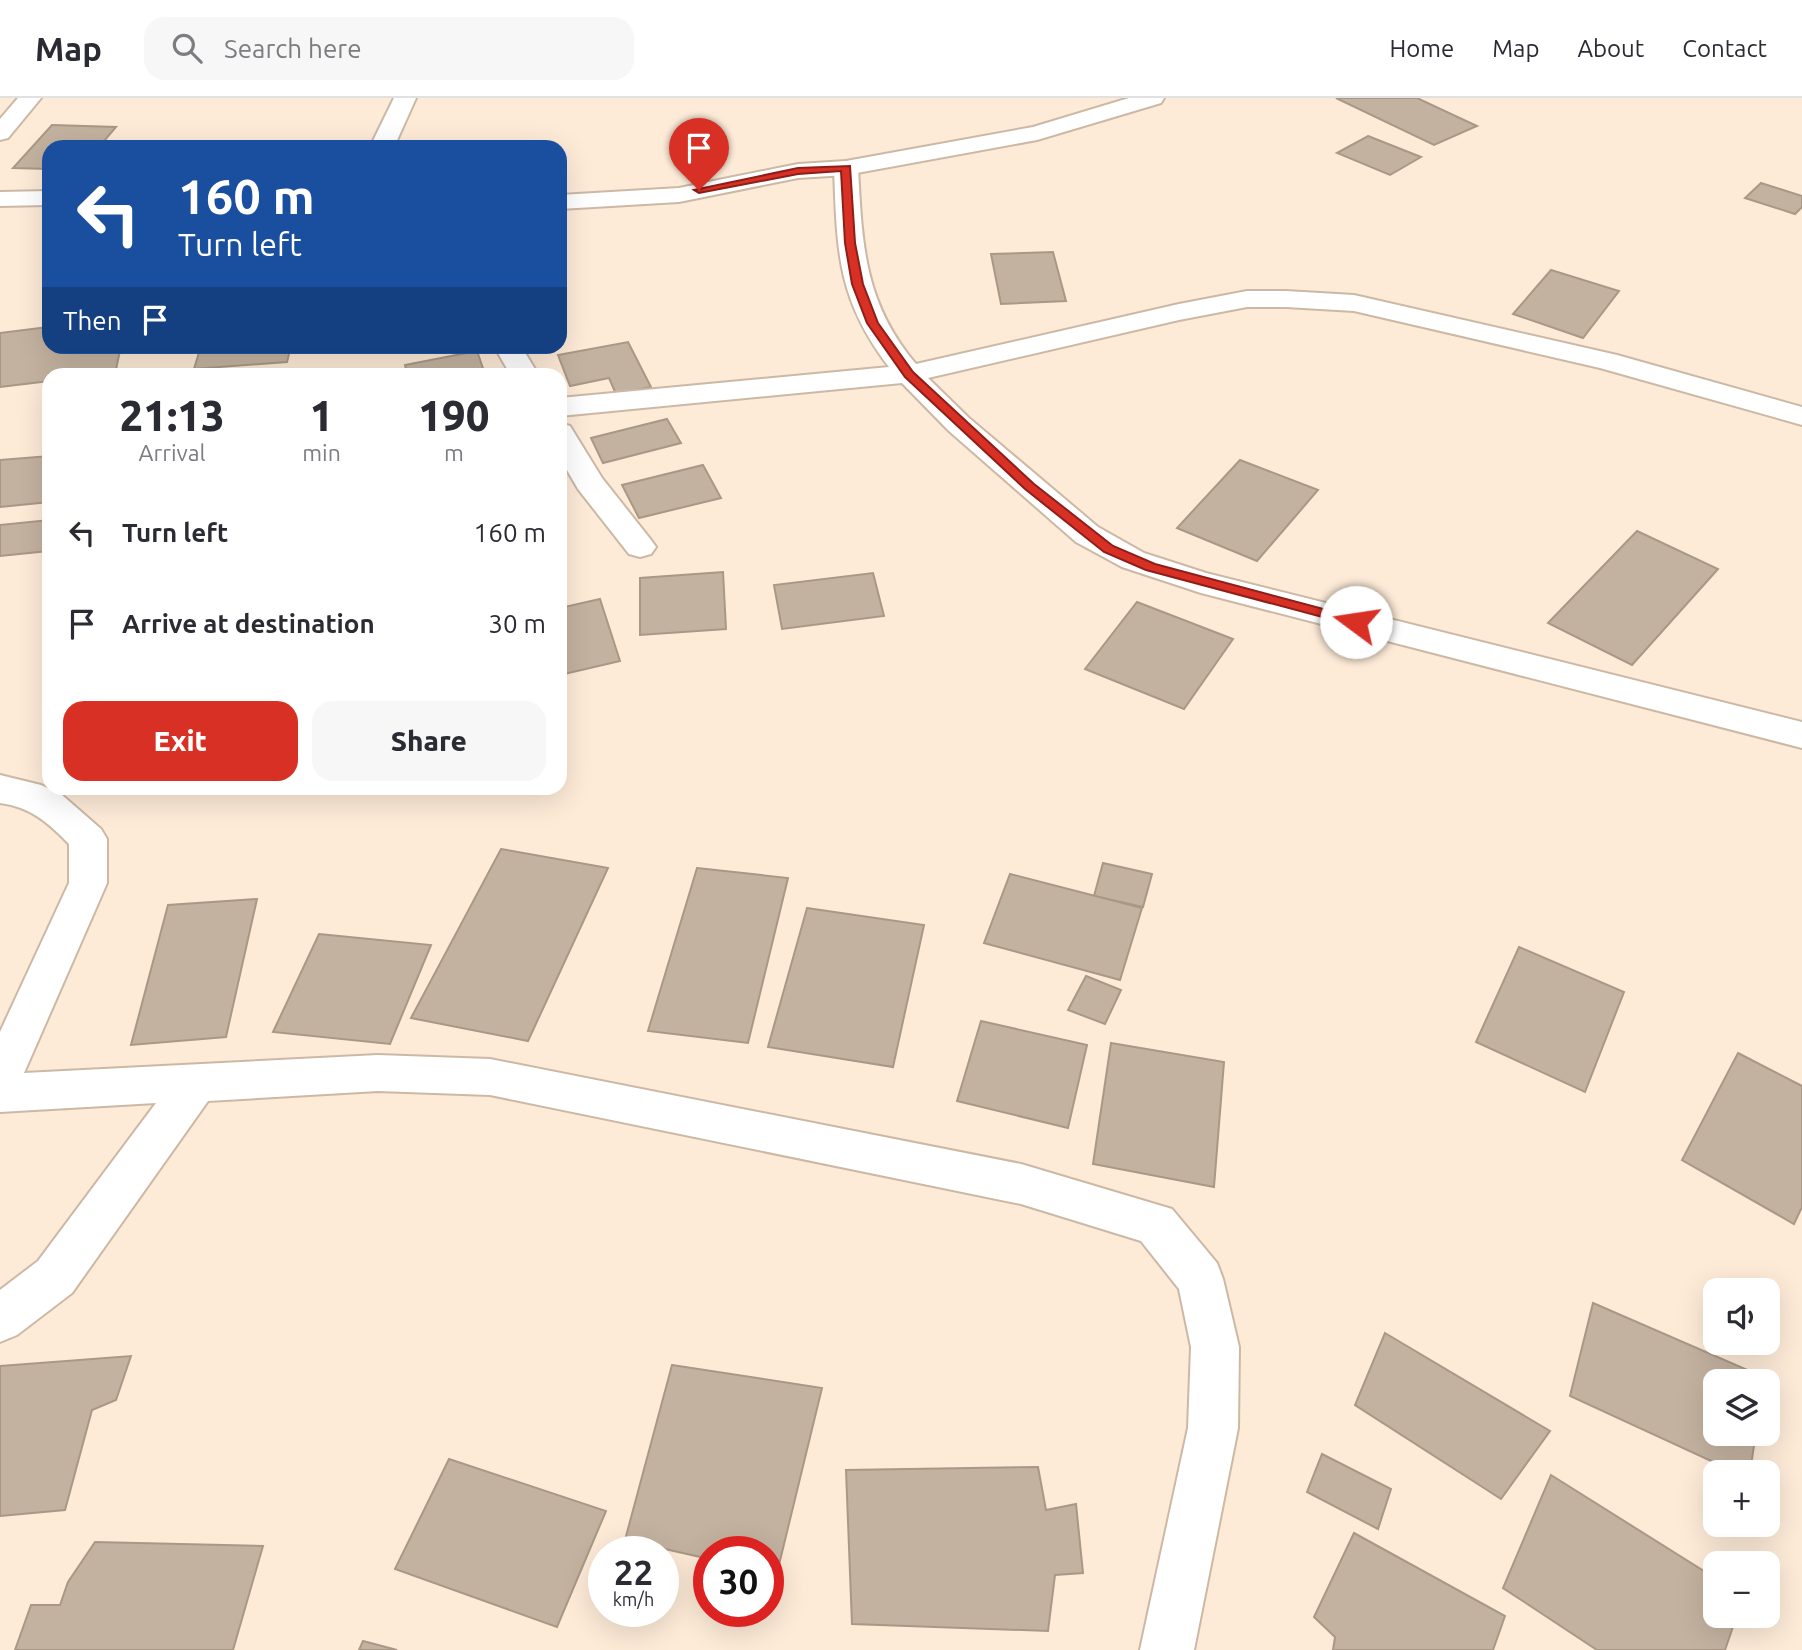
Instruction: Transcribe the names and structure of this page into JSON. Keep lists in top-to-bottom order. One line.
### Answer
{"page":{"header":"Map","search":"Search here","nav":["Home","Map","About","Contact"],"turn":["160 m","Turn left"],"then":"Then","eta":["21:13","Arrival","1","min","190","m"],"list":[{"name":"Turn left","value":"160 m"},{"name":"Arrive at destination","value":"30 m"}],"buttons":["Exit","Share"],"map_buttons":["+","−"],"speed":"22 km/h","limit":"30"}}
